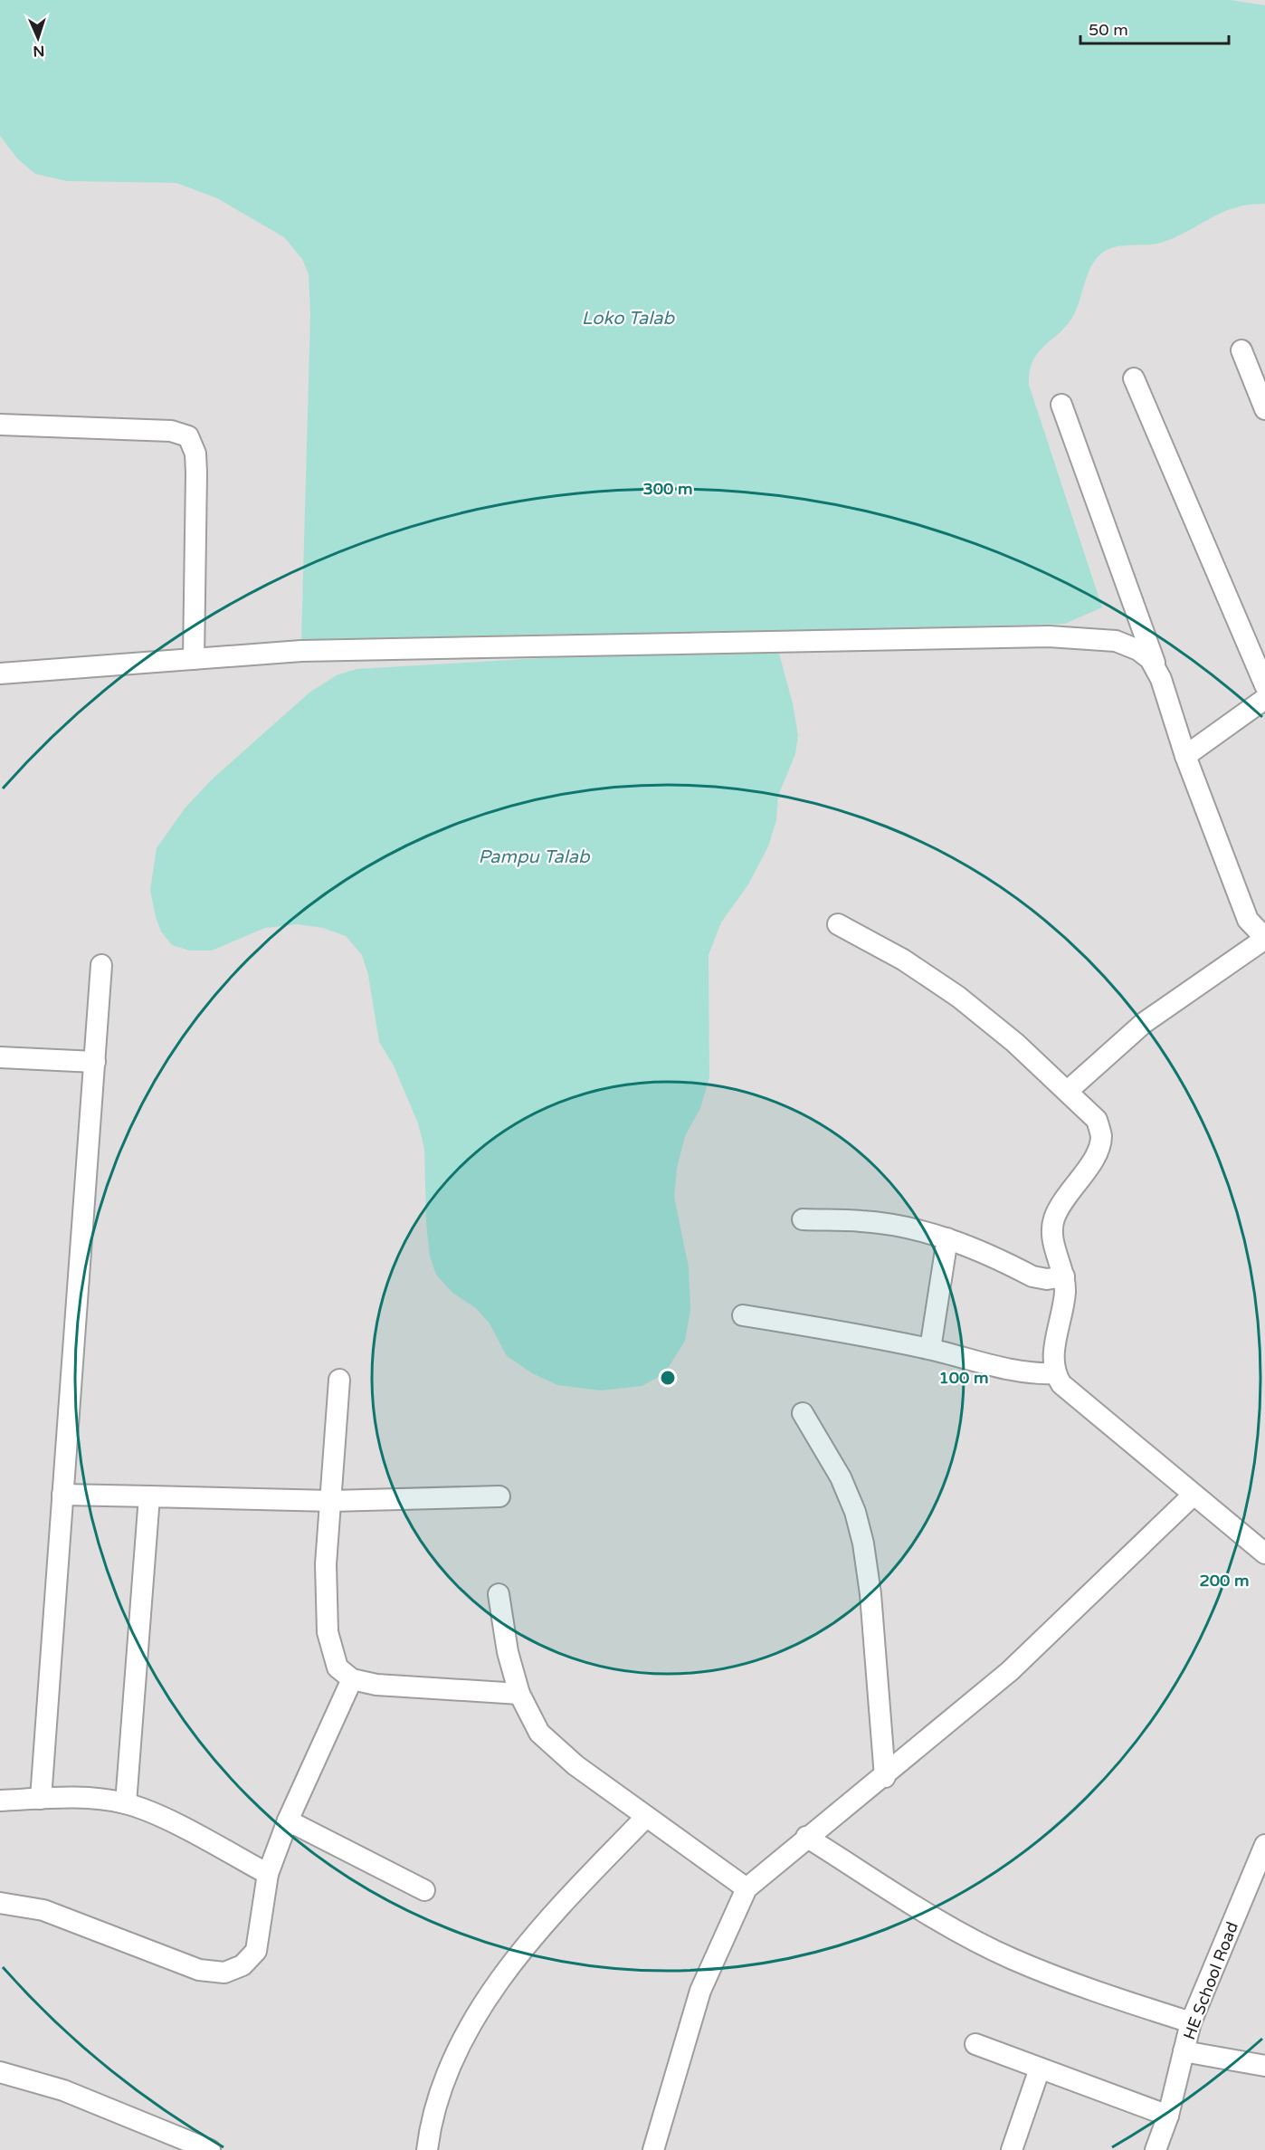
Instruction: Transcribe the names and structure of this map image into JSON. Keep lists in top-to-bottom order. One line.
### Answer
{"streets":{"street":["HE School Road"]},"water":["Loko Talab","Pampu Talab"],"scale_bar":"50 m","north":"bottom","rings":["300 m","100 m","200 m"]}
